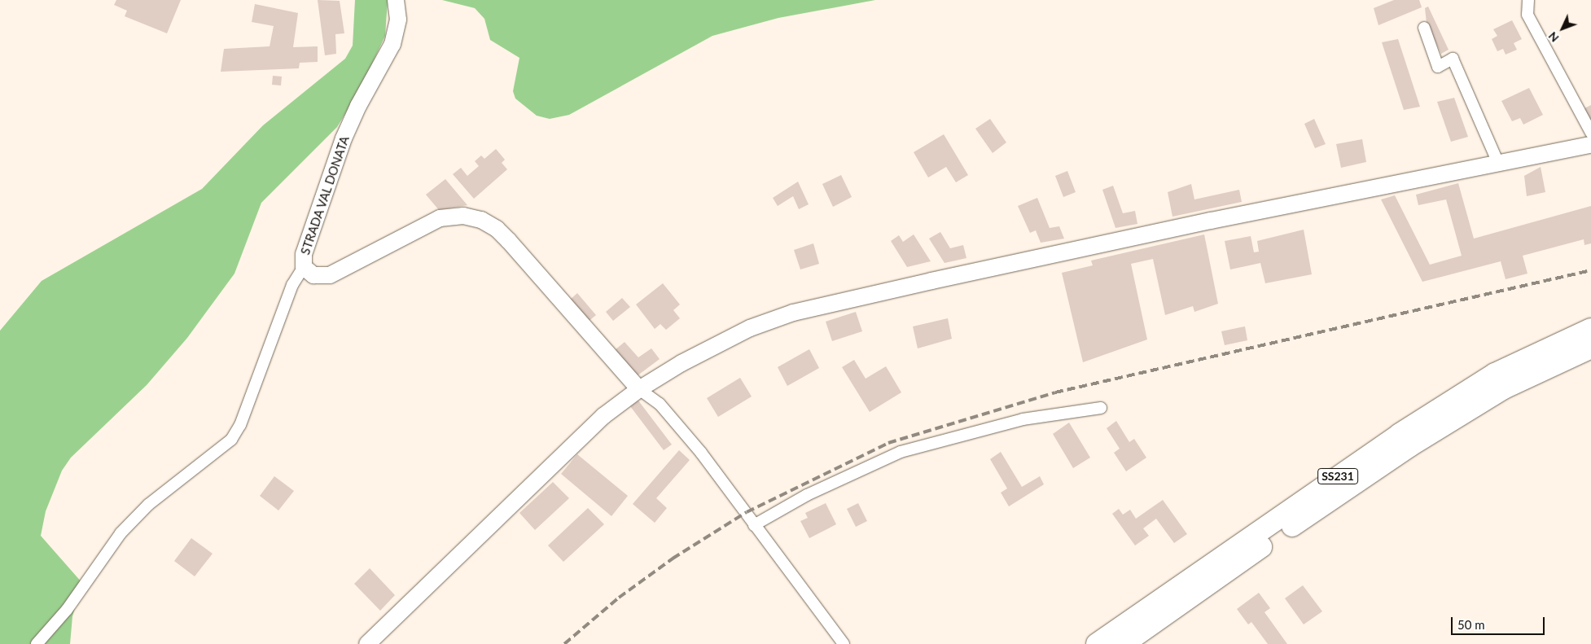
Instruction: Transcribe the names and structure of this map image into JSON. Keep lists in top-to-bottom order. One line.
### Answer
{"streets":{"highway":["SS231"],"main road":["STRADA VAL DONATA"]},"scale_bar":"50 m","north":"bottom left"}
